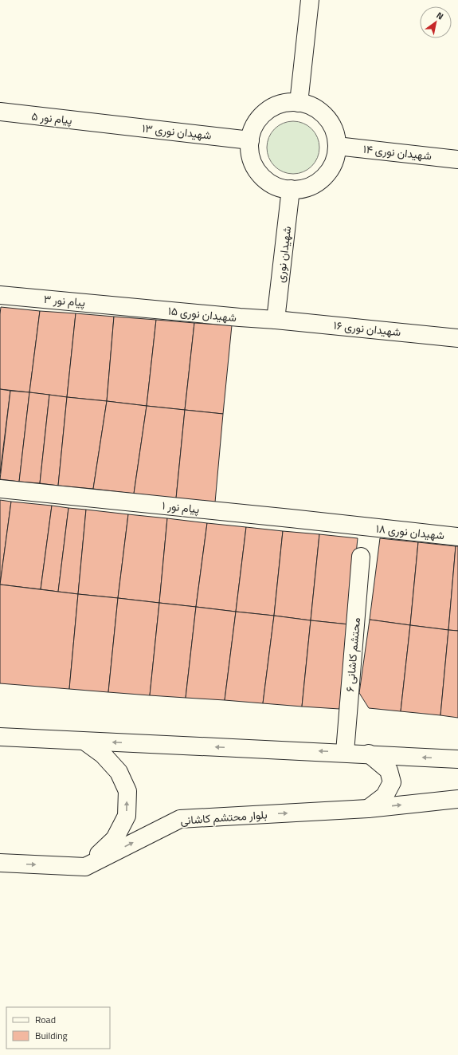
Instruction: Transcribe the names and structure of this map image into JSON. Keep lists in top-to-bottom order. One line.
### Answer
{"streets":{"street":["پیام نور ۵","شهیدان نوری ۱۳","شهیدان نوری ۱۴","شهیدان نوری","پیام نور ۳","شهیدان نوری ۱۵","شهیدان نوری ۱۶","پیام نور ۱","شهیدان نوری ۱۸","محتشم کاشانی ۶","بلوار محتشم کاشانی"]},"crossings":[["پیام نور ۵","شهیدان نوری ۱۳"],["شهیدان نوری ۱۳","شهیدان نوری ۱۴"],["شهیدان نوری ۱۳","شهیدان نوری"],["شهیدان نوری ۱۴","شهیدان نوری"],["شهیدان نوری","شهیدان نوری ۱۵"],["شهیدان نوری","شهیدان نوری ۱۶"],["پیام نور ۳","شهیدان نوری ۱۵"],["شهیدان نوری ۱۵","شهیدان نوری ۱۶"],["پیام نور ۱","شهیدان نوری ۱۸"]],"legend":["Road","Building"],"north":"top right"}
